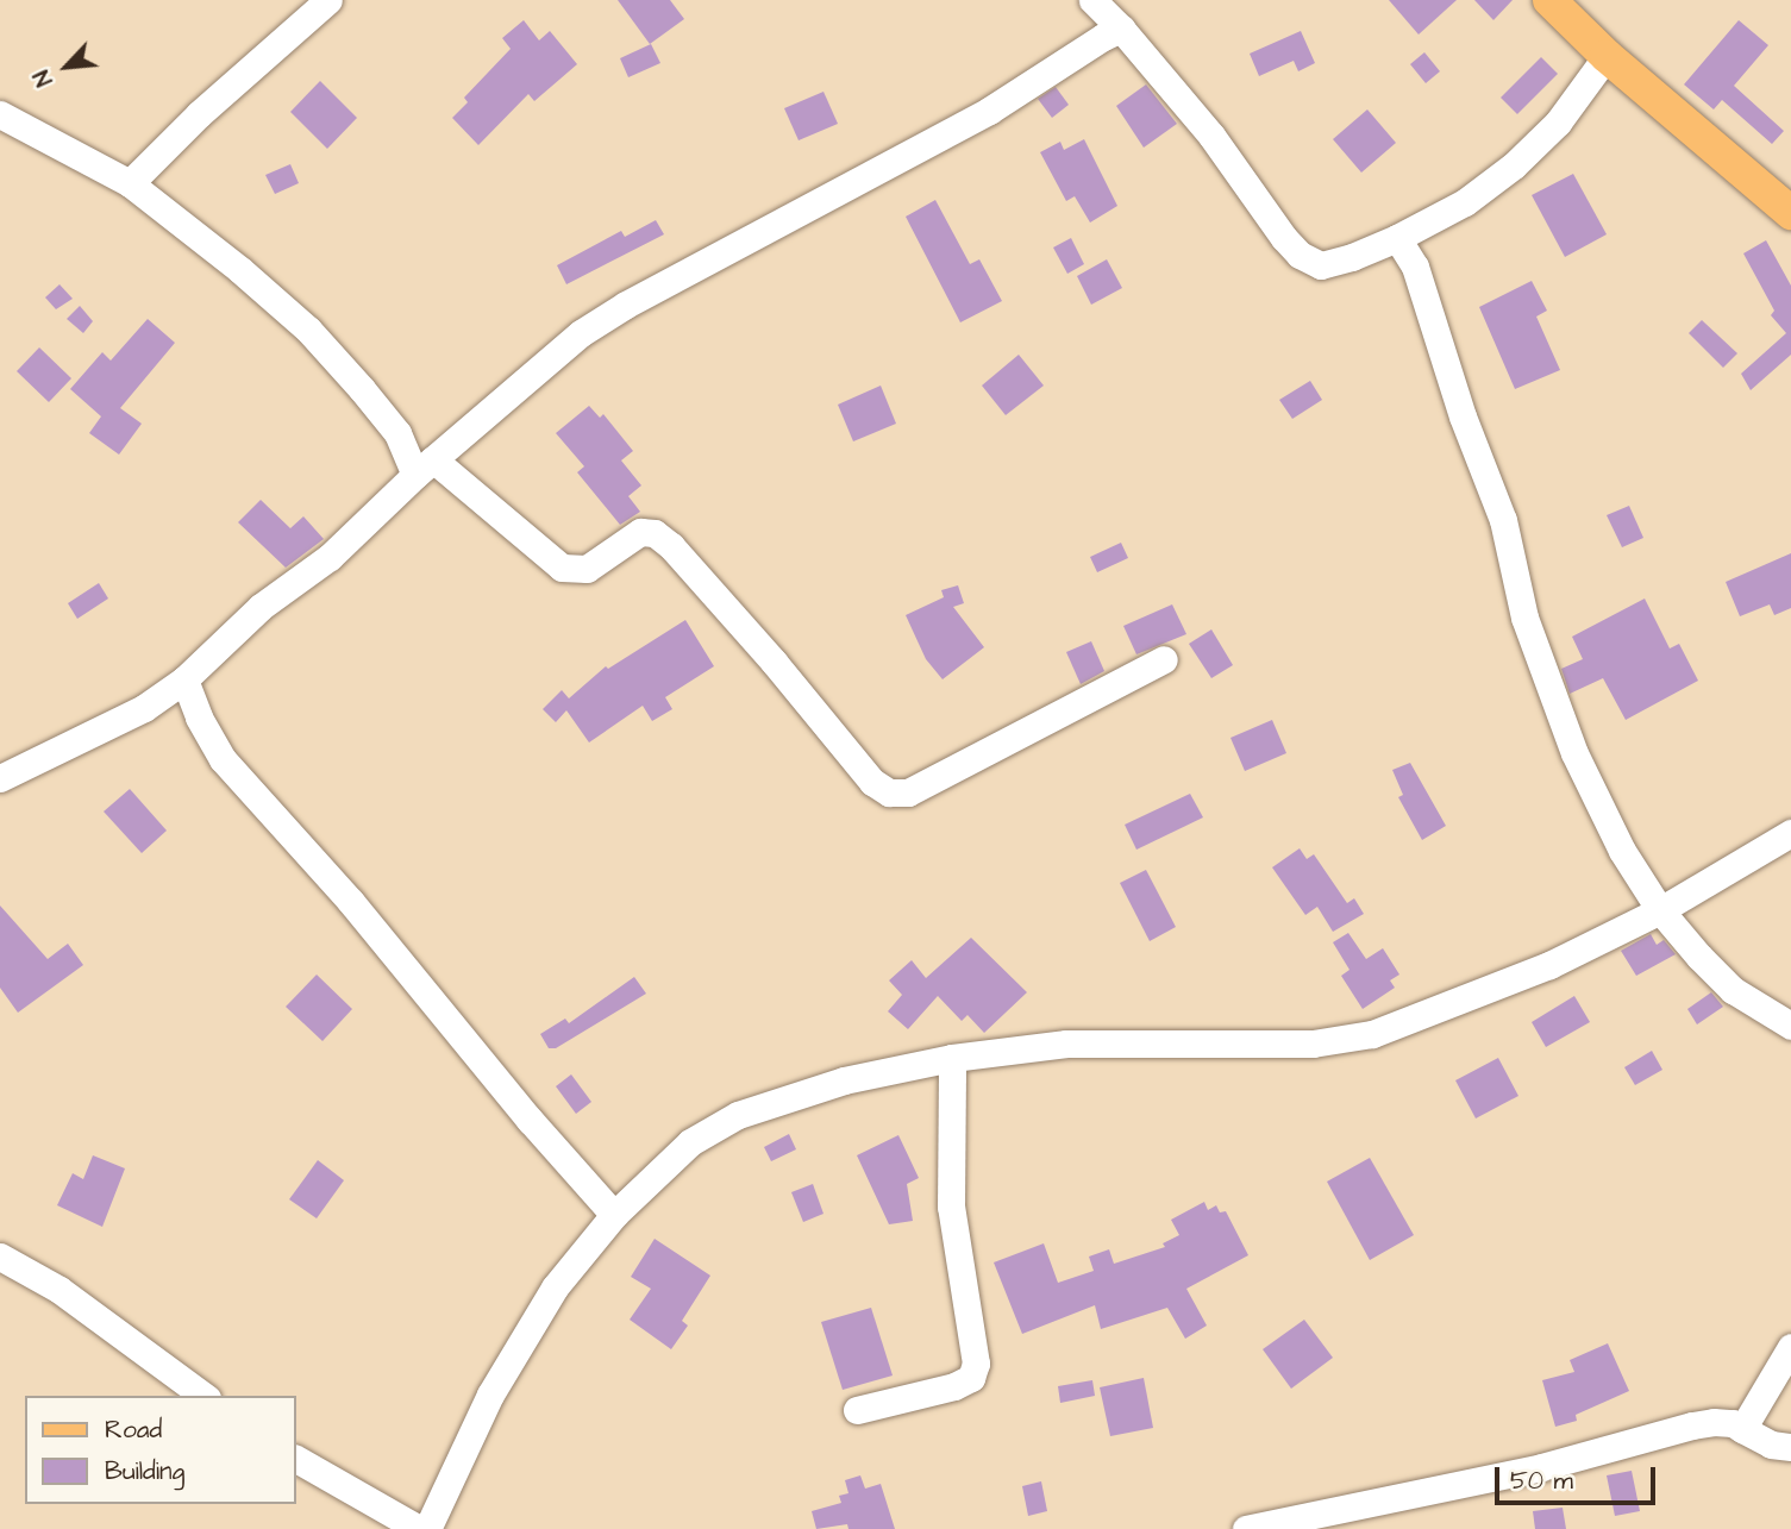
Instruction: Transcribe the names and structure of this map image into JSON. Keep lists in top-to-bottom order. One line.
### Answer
{"legend":["Road","Building"],"scale_bar":"50 m","north":"bottom left"}
